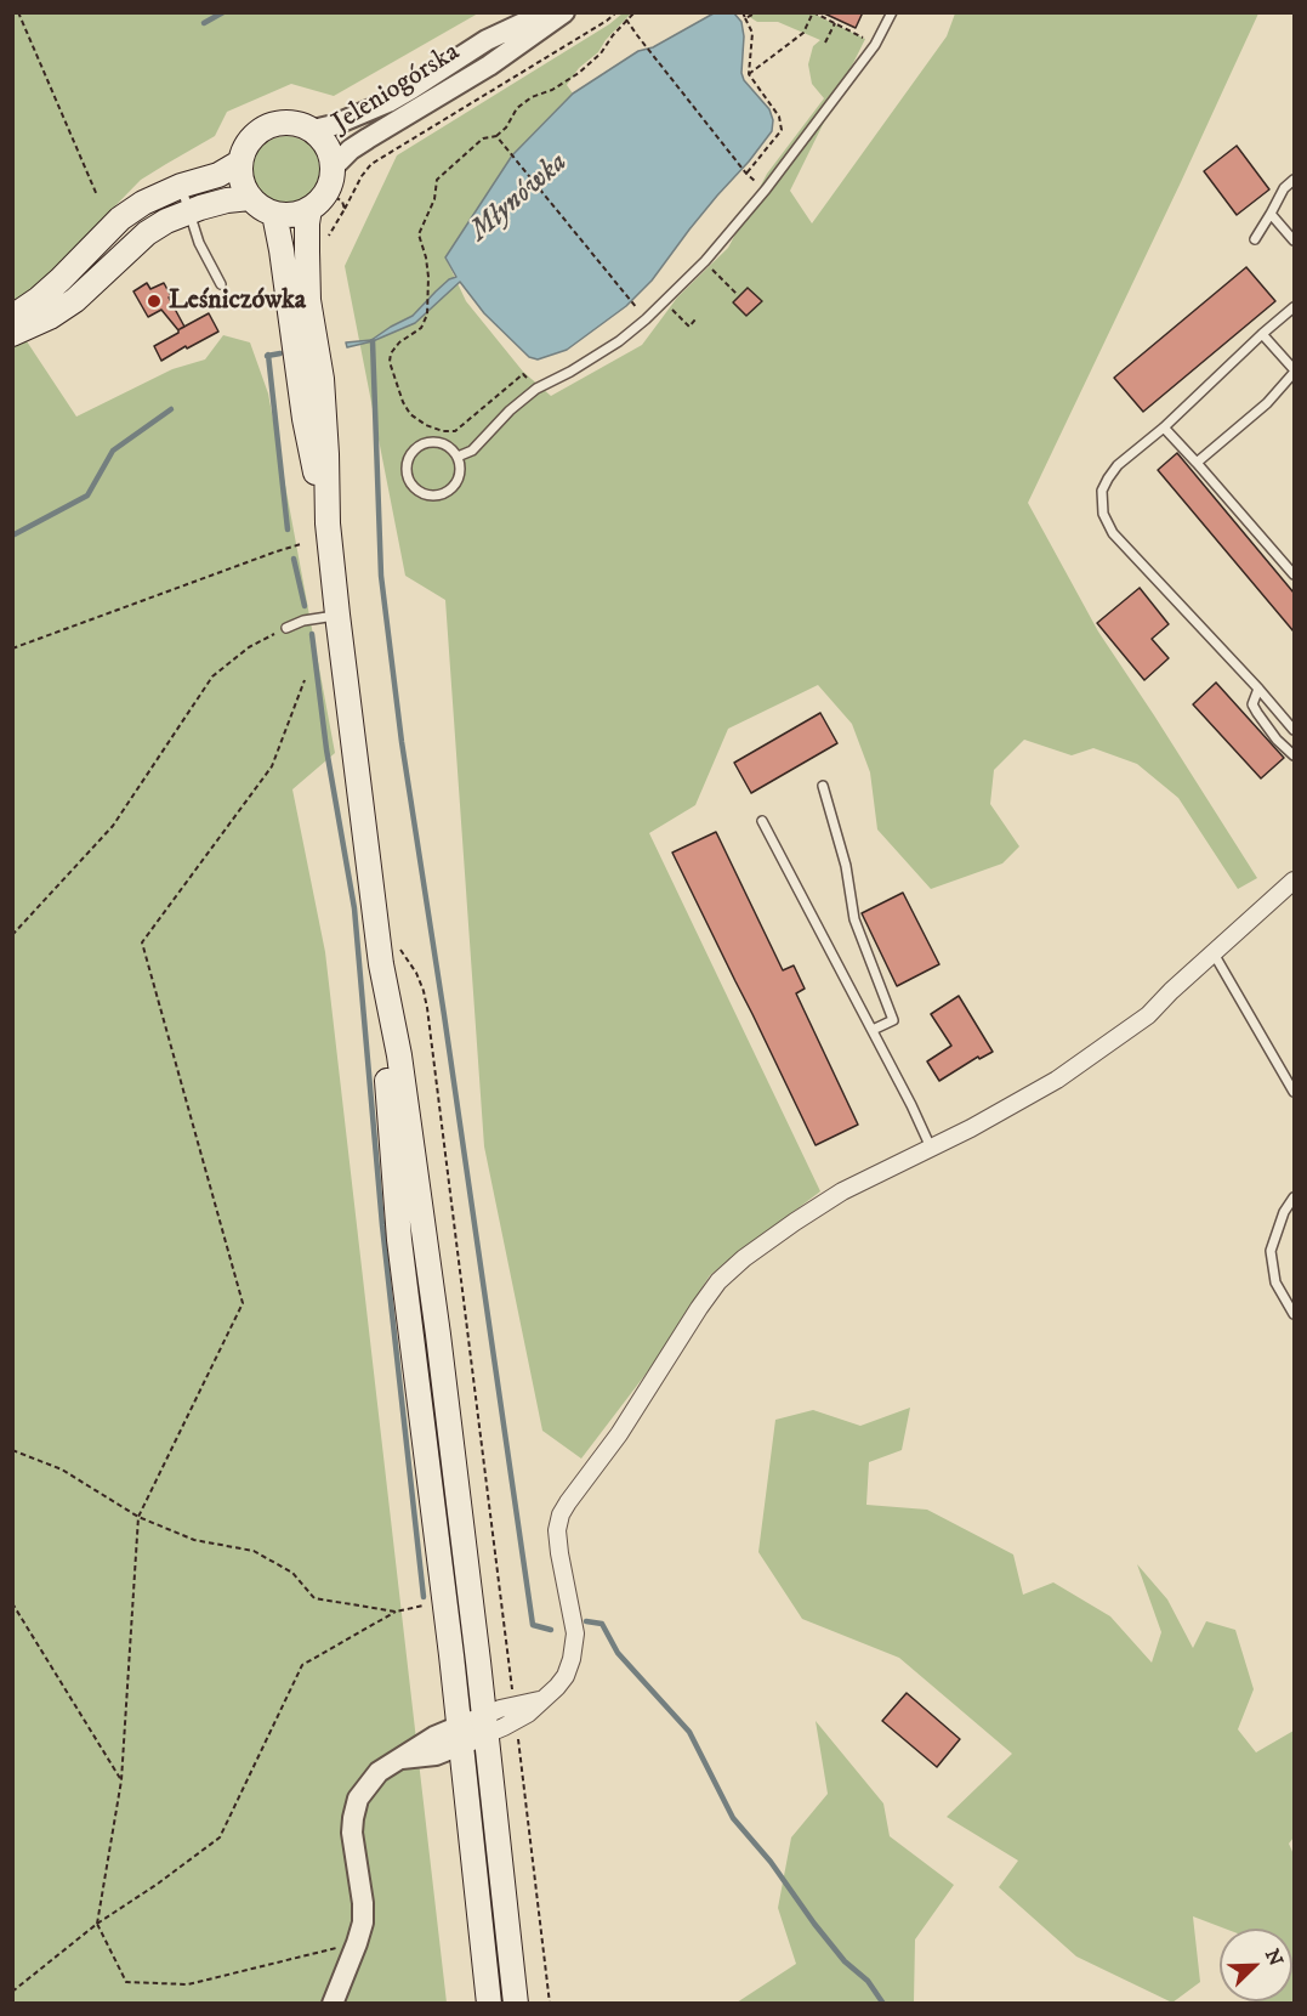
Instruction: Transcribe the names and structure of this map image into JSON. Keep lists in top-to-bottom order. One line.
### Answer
{"streets":{"street":["Jeleniogórska"]},"water":["Młynówka"],"places":["Leśniczówka"],"north":"top right"}
